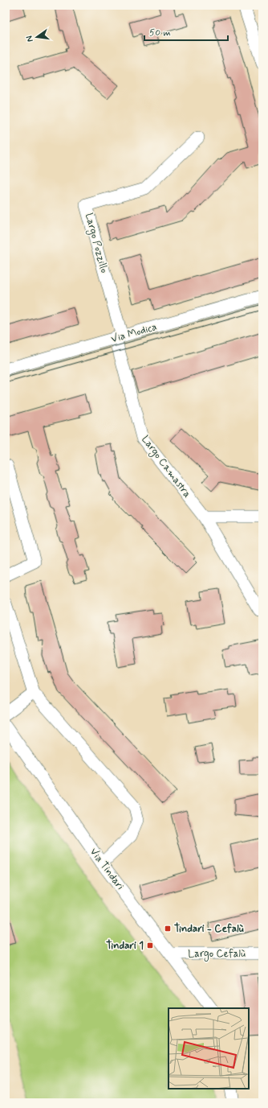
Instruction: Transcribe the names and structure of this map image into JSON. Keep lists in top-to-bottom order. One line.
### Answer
{"streets":{"street":["Largo Pozzillo","Via Modica","Largo Camastra","Via Tindari","Largo Cefalù"]},"crossings":[["Largo Pozzillo","Via Modica"],["Largo Pozzillo","Largo Camastra"],["Via Modica","Largo Camastra"],["Via Tindari","Largo Cefalù"]],"places":{"transit":["Tindari - Cefalù","Tindari 1"]},"scale_bar":"50 m","north":"left"}
